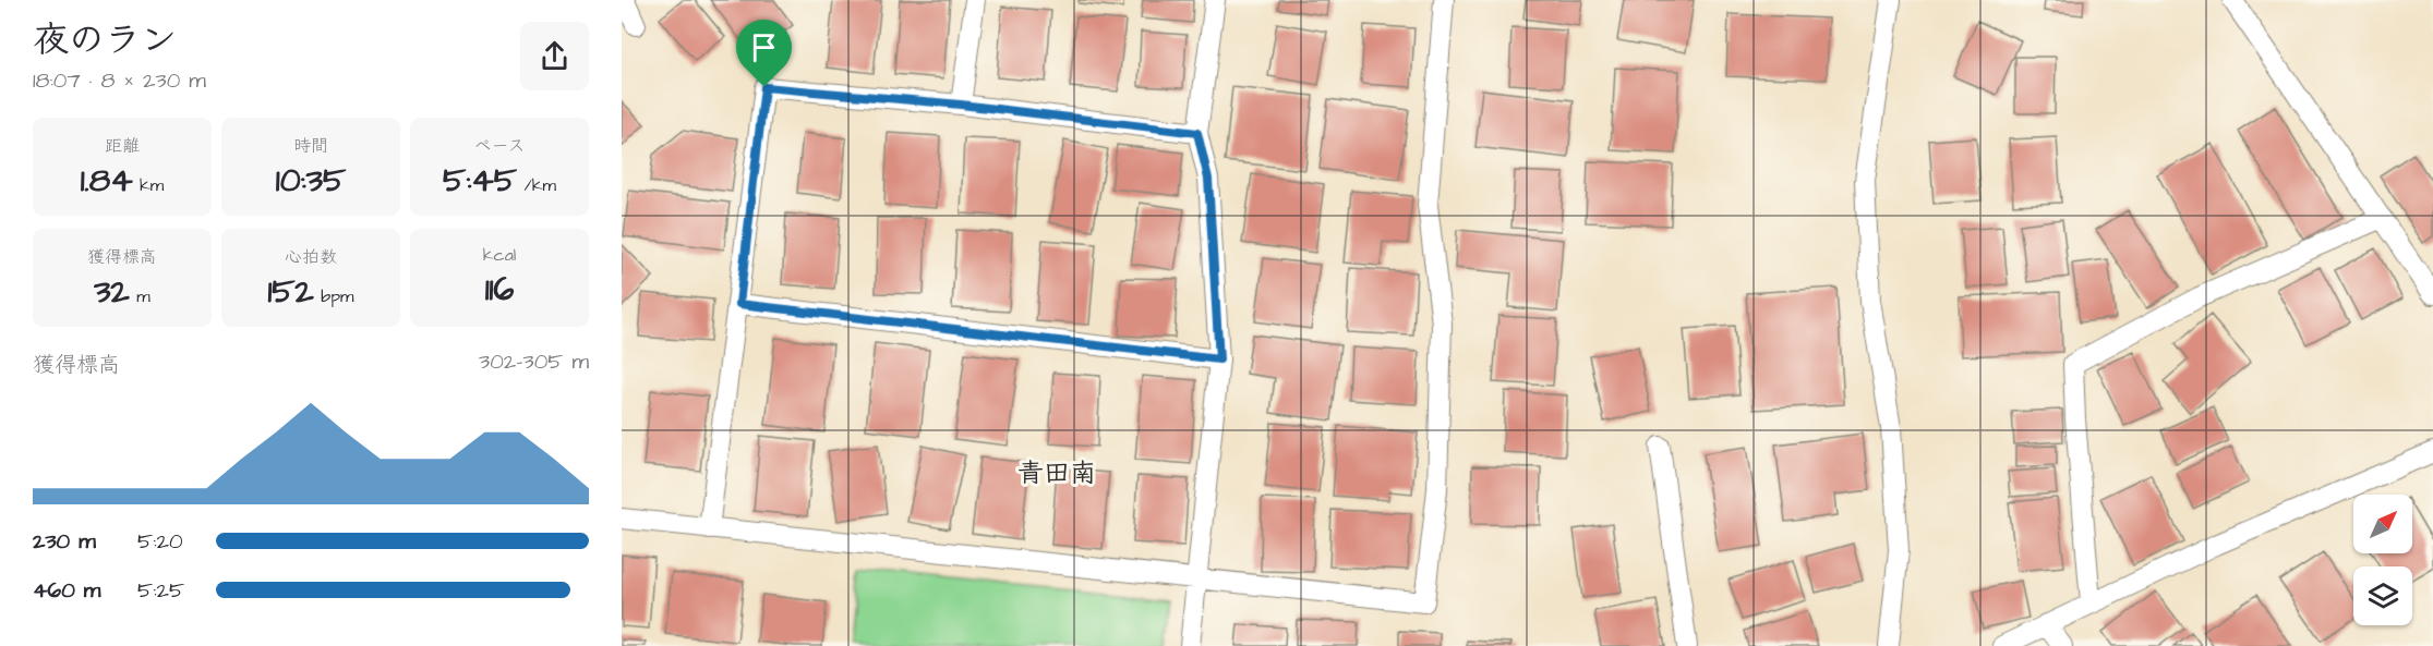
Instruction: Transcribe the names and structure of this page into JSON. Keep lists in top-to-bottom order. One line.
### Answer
{"districts":["青田南"],"north":"top right","page":{"heading":["夜のラン","18:07 · 8 × 230 m"],"stats":[["距離","1.84 km"],["時間","10:35"],["ペース","5:45 /km"],["獲得標高","32 m"],["心拍数","152 bpm"],["kcal","116"]],"chart":["獲得標高","302–305 m"],"list":[{"name":"230 m","note":"5:20"},{"name":"460 m","note":"5:25"}]}}
